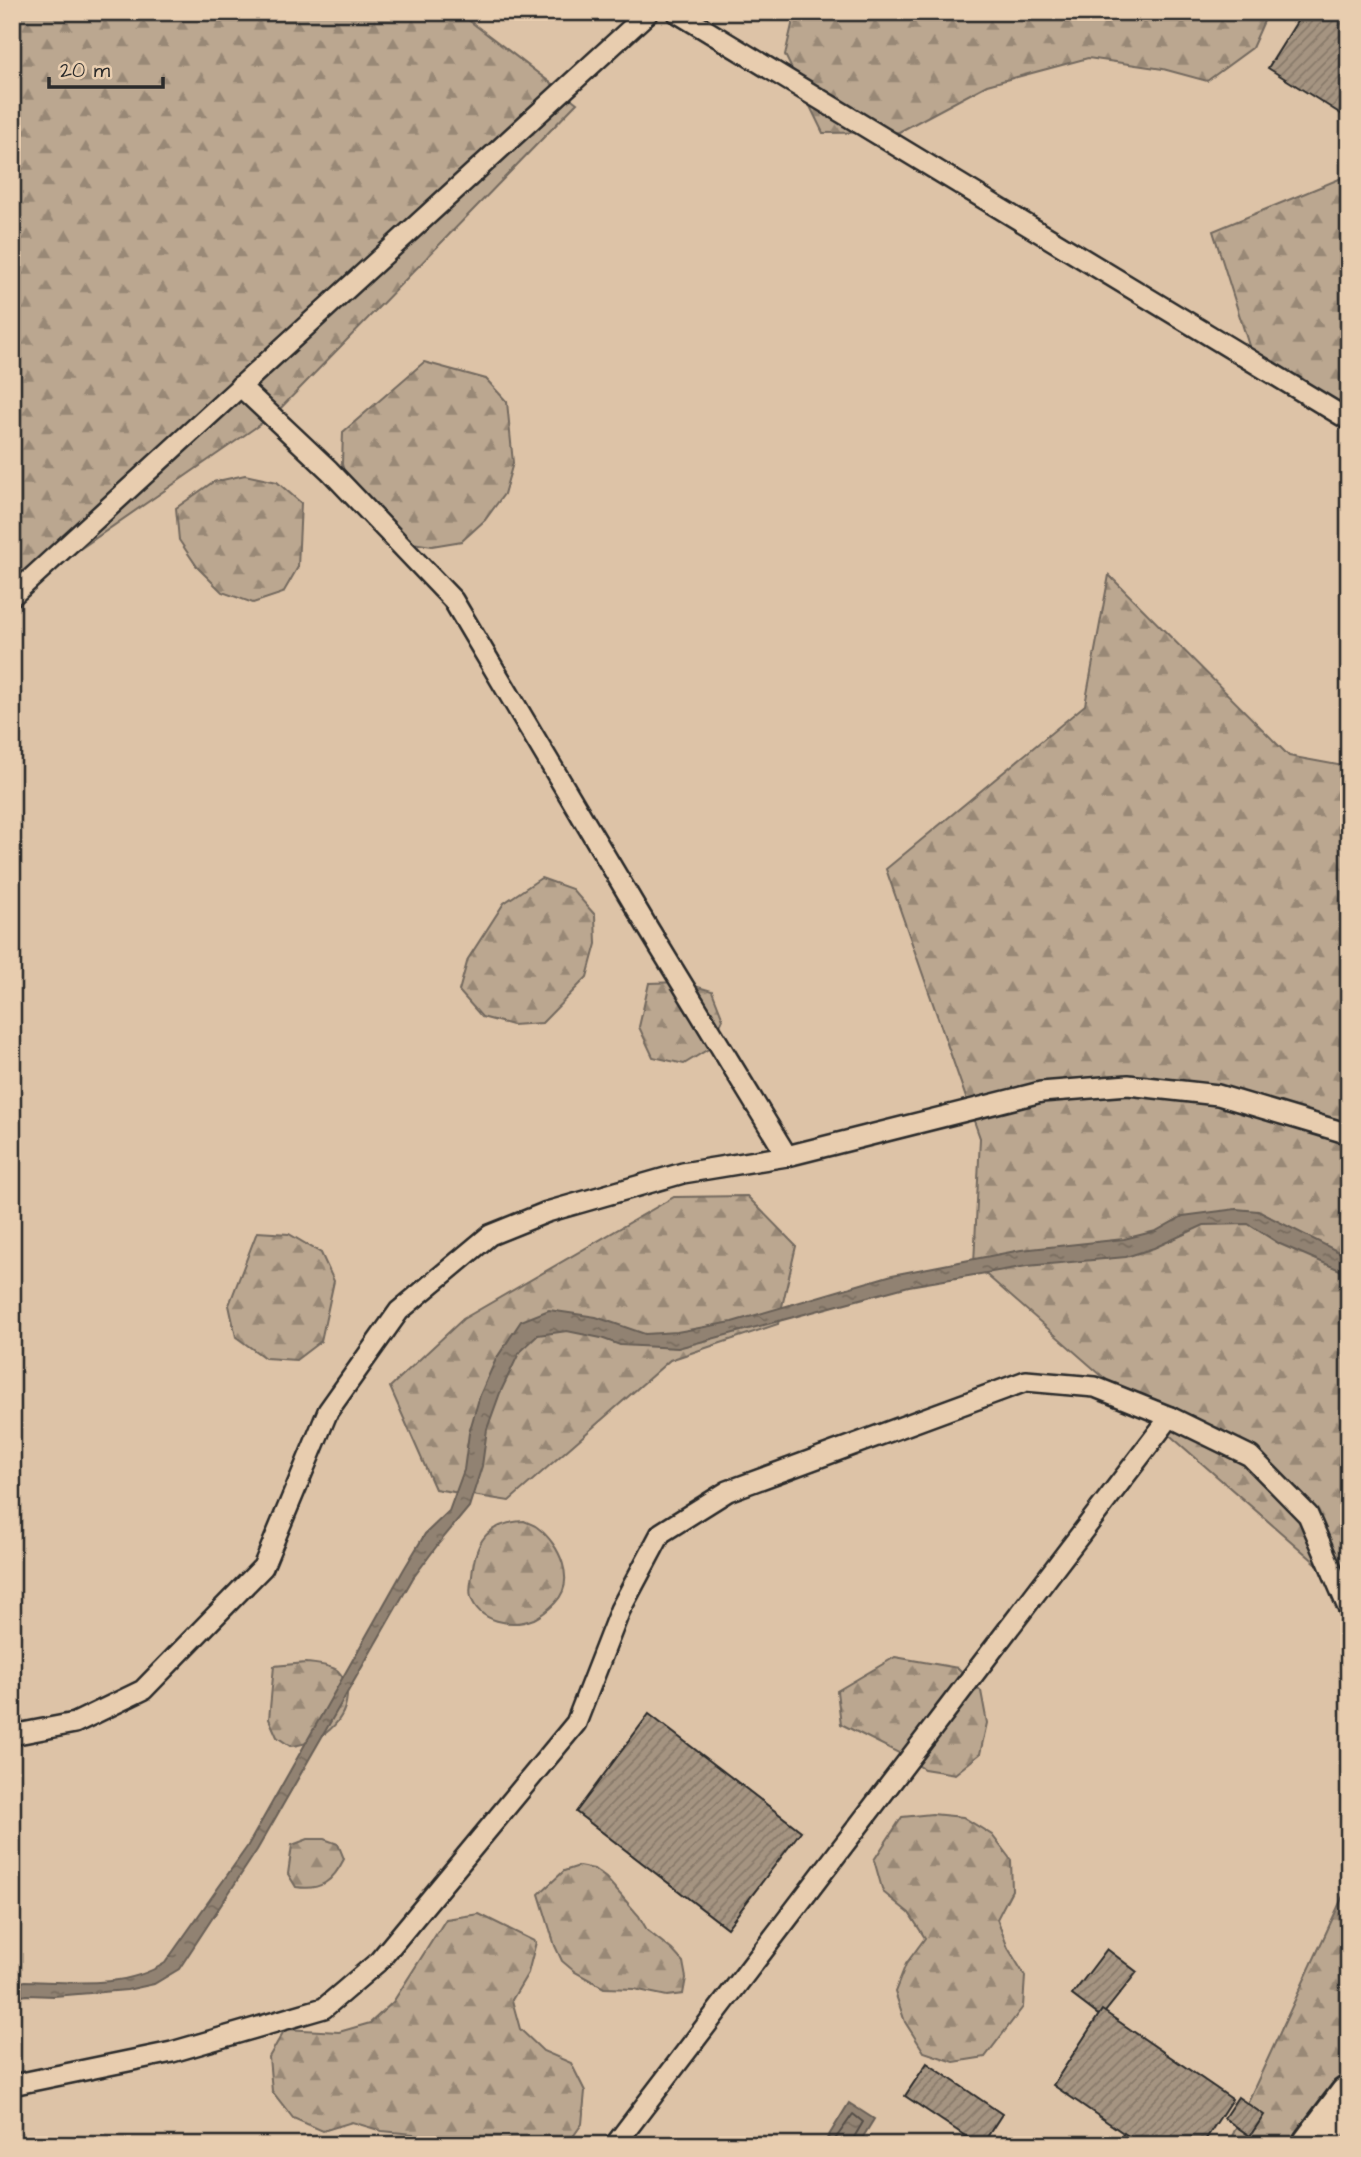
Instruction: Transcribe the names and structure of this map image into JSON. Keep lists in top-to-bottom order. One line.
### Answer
{"scale_bar":"20 m"}
